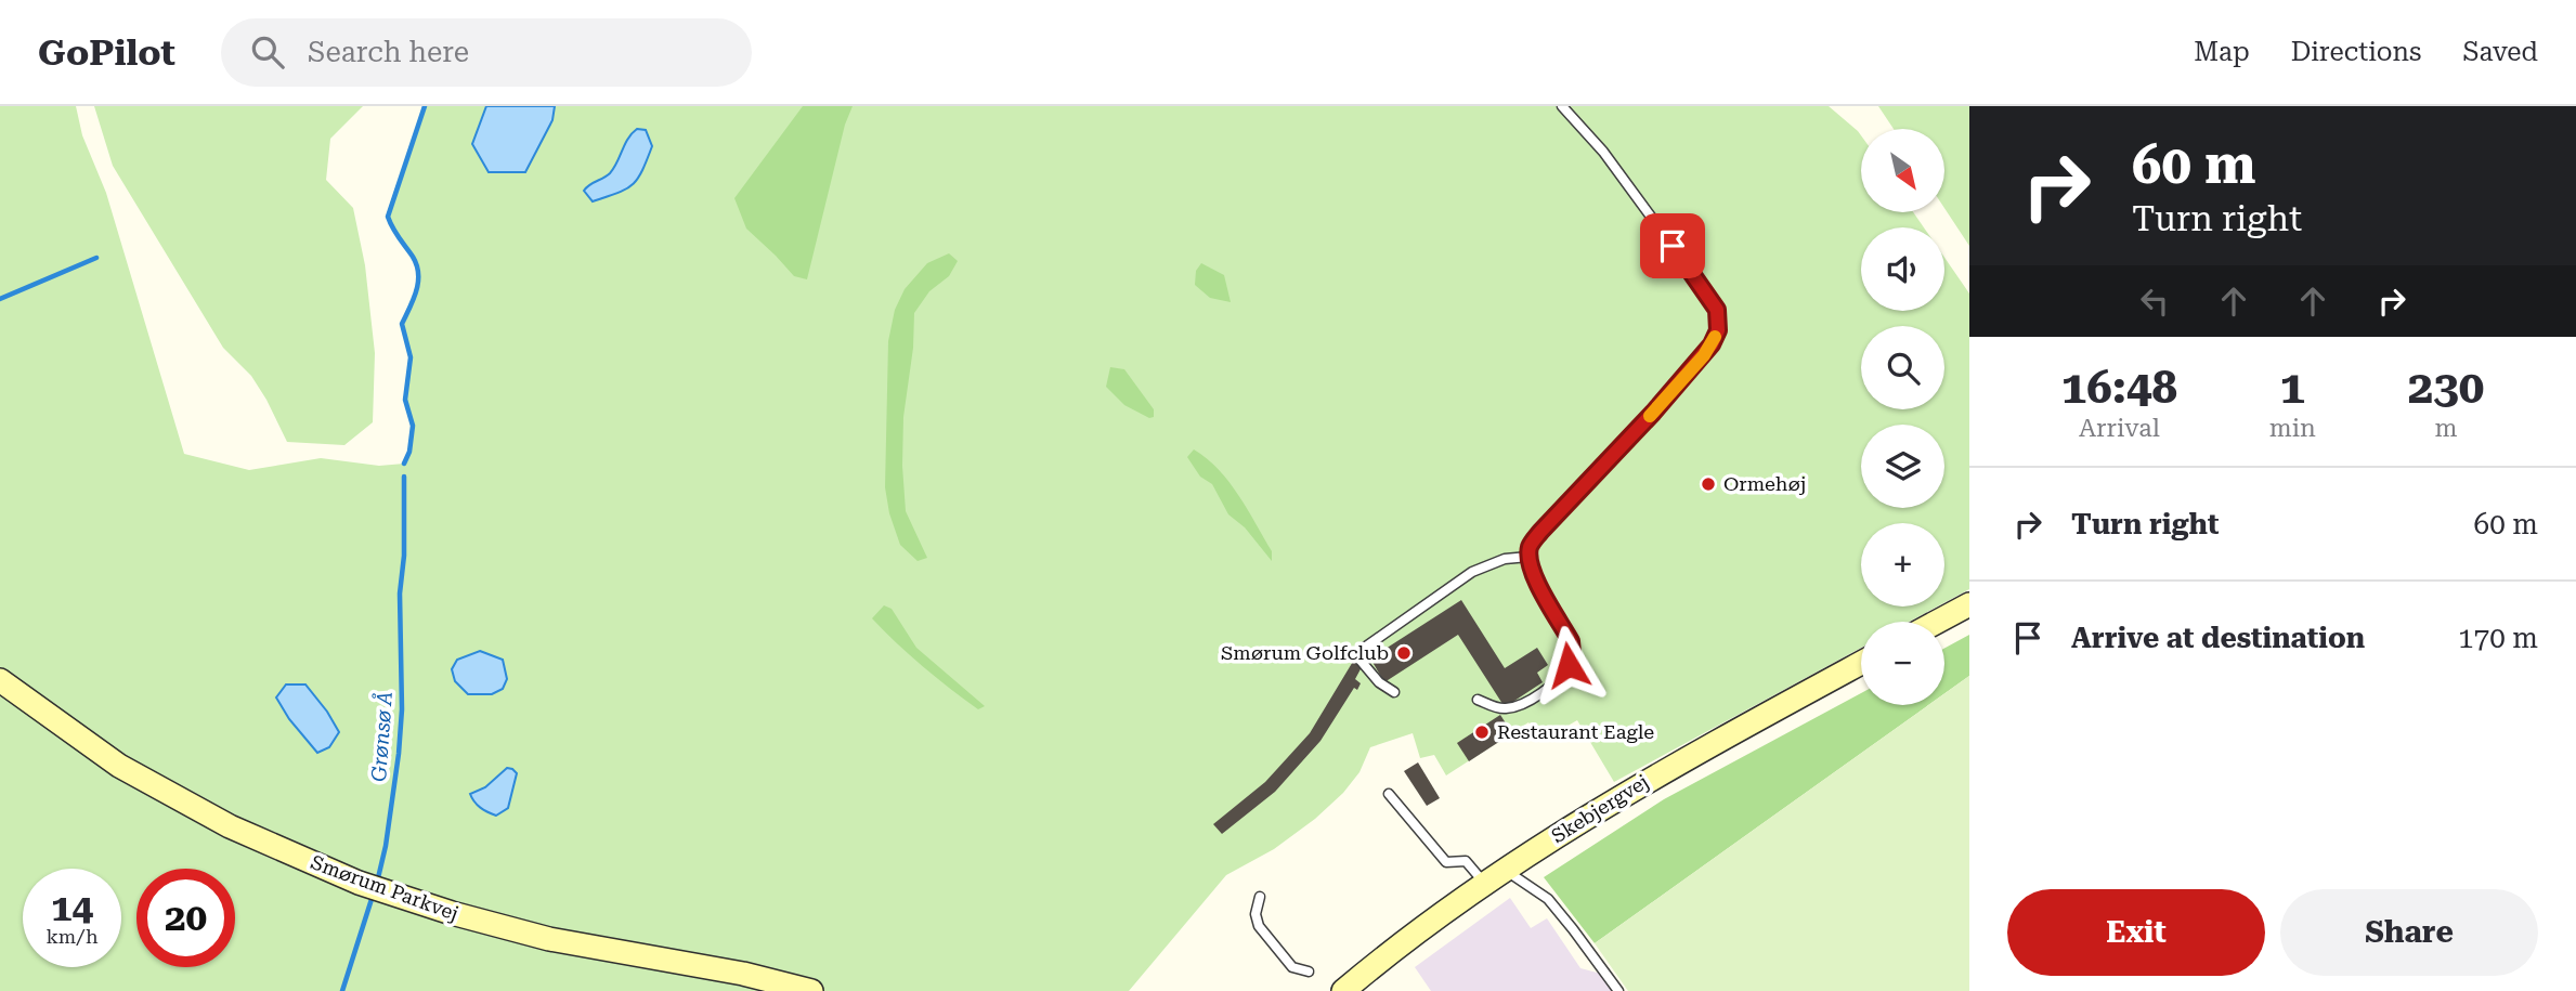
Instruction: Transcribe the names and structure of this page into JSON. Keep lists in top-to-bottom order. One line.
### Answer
{"streets":{"street":["Skebjergvej","Smørum Parkvej"]},"water":["Grønsø Å"],"places":["Ormehøj","Smørum Golfclub","Restaurant Eagle"],"north":"bottom right","page":{"header":"GoPilot","search":"Search here","nav":["Map","Directions","Saved"],"turn":["60 m","Turn right"],"map_buttons":["+","−"],"eta":["16:48","Arrival","1","min","230","m"],"list":[{"name":"Turn right","value":"60 m"},{"name":"Arrive at destination","value":"170 m"}],"speed":"14 km/h","limit":"20","buttons":["Exit","Share"]}}
